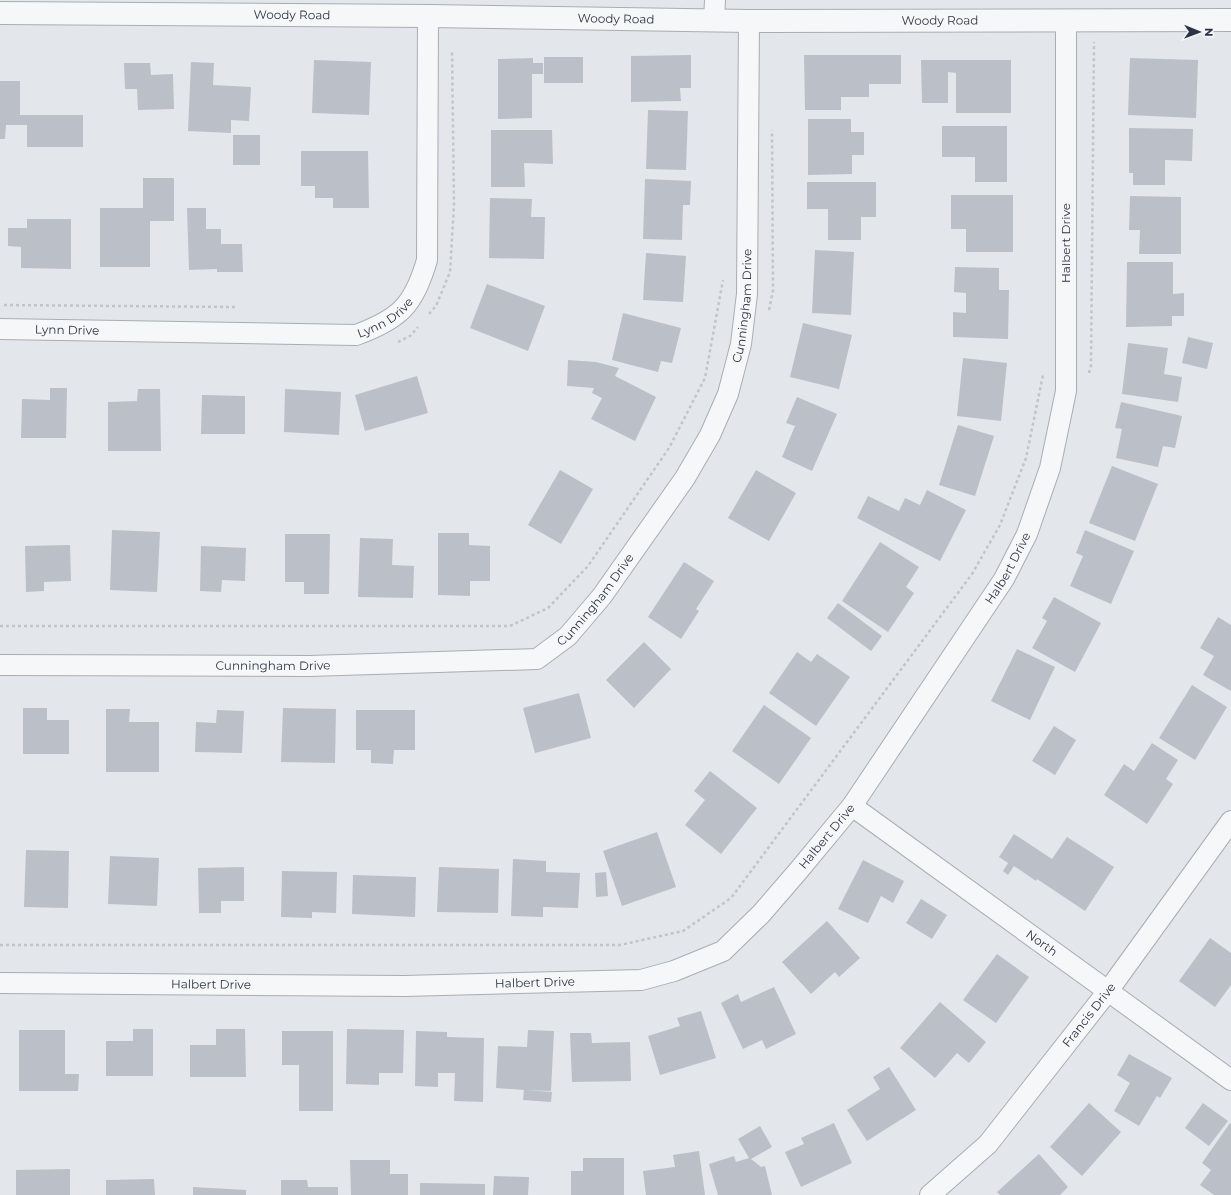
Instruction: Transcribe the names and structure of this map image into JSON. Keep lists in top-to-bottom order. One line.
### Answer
{"streets":{"street":["Woody Road","Halbert Drive","Cunningham Drive","Lynn Drive","North","Francis Drive"]},"crossings":[["Woody Road","Halbert Drive"],["Woody Road","Cunningham Drive"],["Woody Road","Lynn Drive"],["Halbert Drive","North"],["North","Francis Drive"]],"north":"right"}
